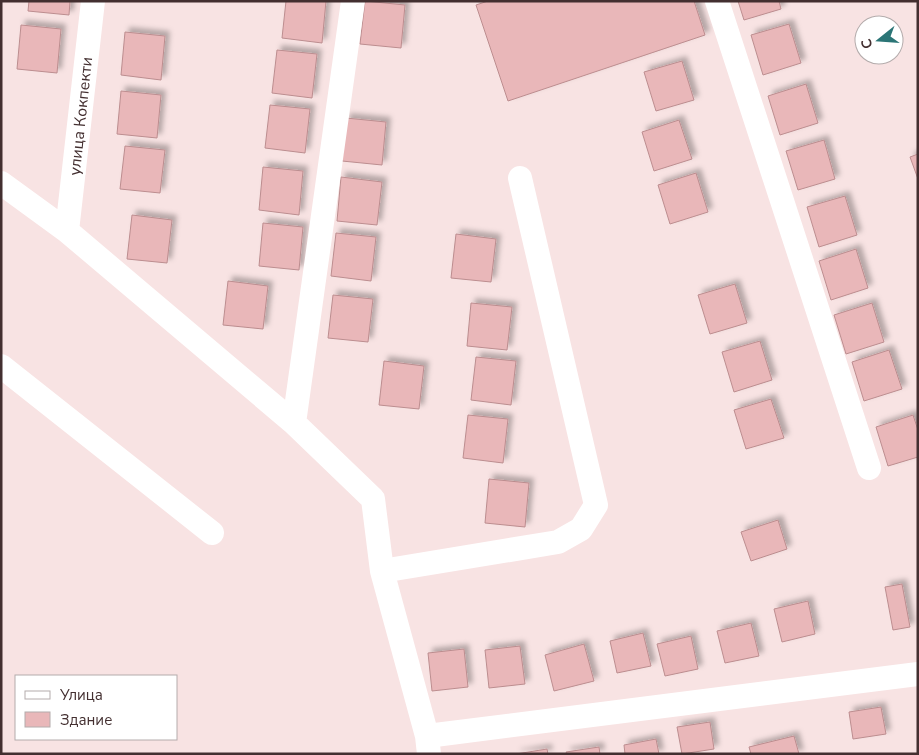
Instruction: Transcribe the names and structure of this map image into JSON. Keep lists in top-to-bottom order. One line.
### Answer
{"streets":{"street":["улица Кокпекти"]},"legend":["Улица","Здание"],"north":"left"}
